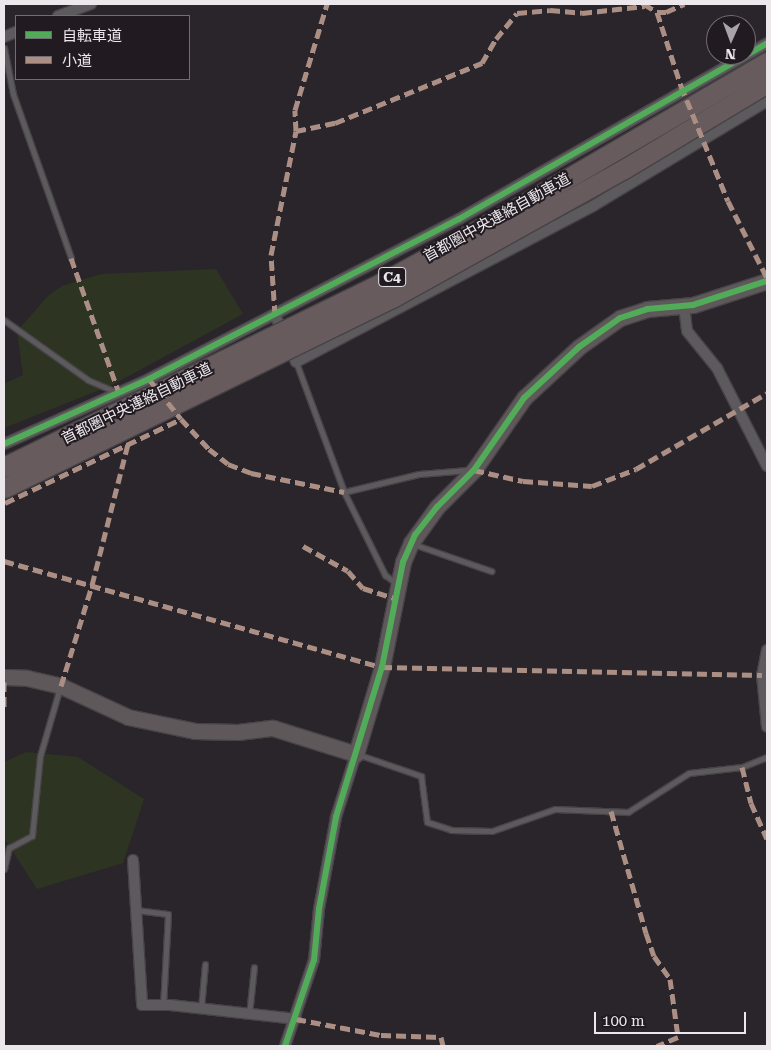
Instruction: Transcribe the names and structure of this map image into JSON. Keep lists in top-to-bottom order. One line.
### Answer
{"streets":{"highway":["首都圏中央連絡自動車道","C4"]},"legend":["自転車道","小道"],"scale_bar":"100 m","north":"bottom"}
